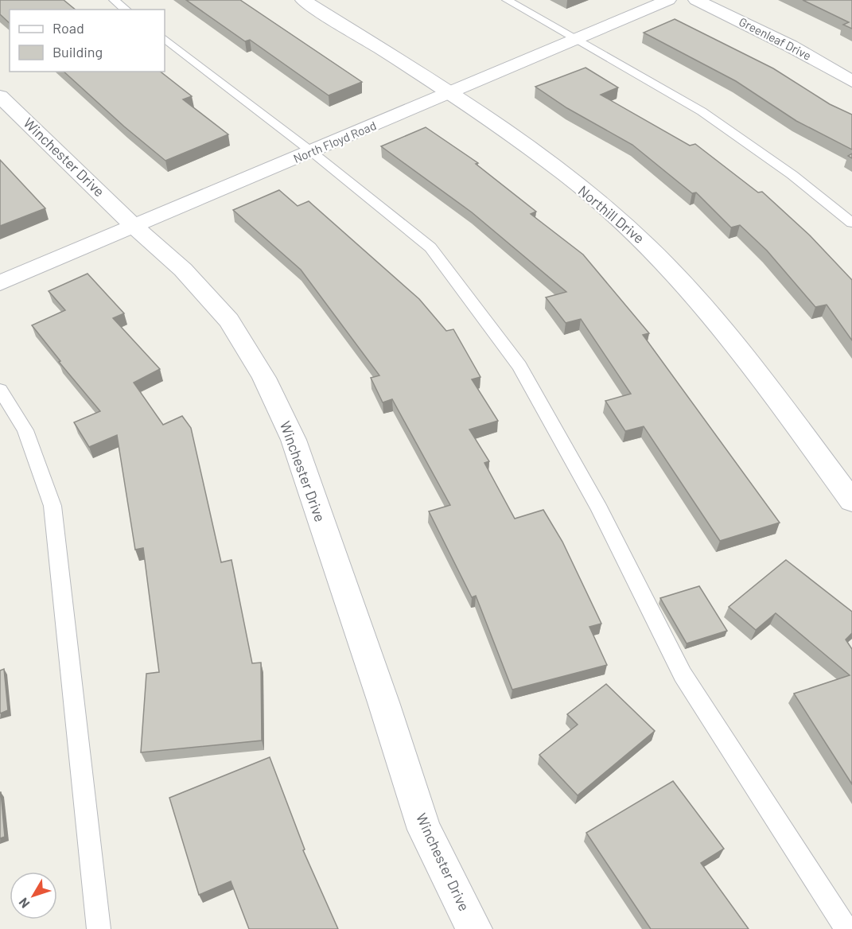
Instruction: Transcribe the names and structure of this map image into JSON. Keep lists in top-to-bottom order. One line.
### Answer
{"streets":{"street":["Greenleaf Drive","North Floyd Road","Winchester Drive","Northill Drive"]},"crossings":[["North Floyd Road","Winchester Drive"],["North Floyd Road","Northill Drive"]],"legend":["Road","Building"],"north":"bottom left"}
